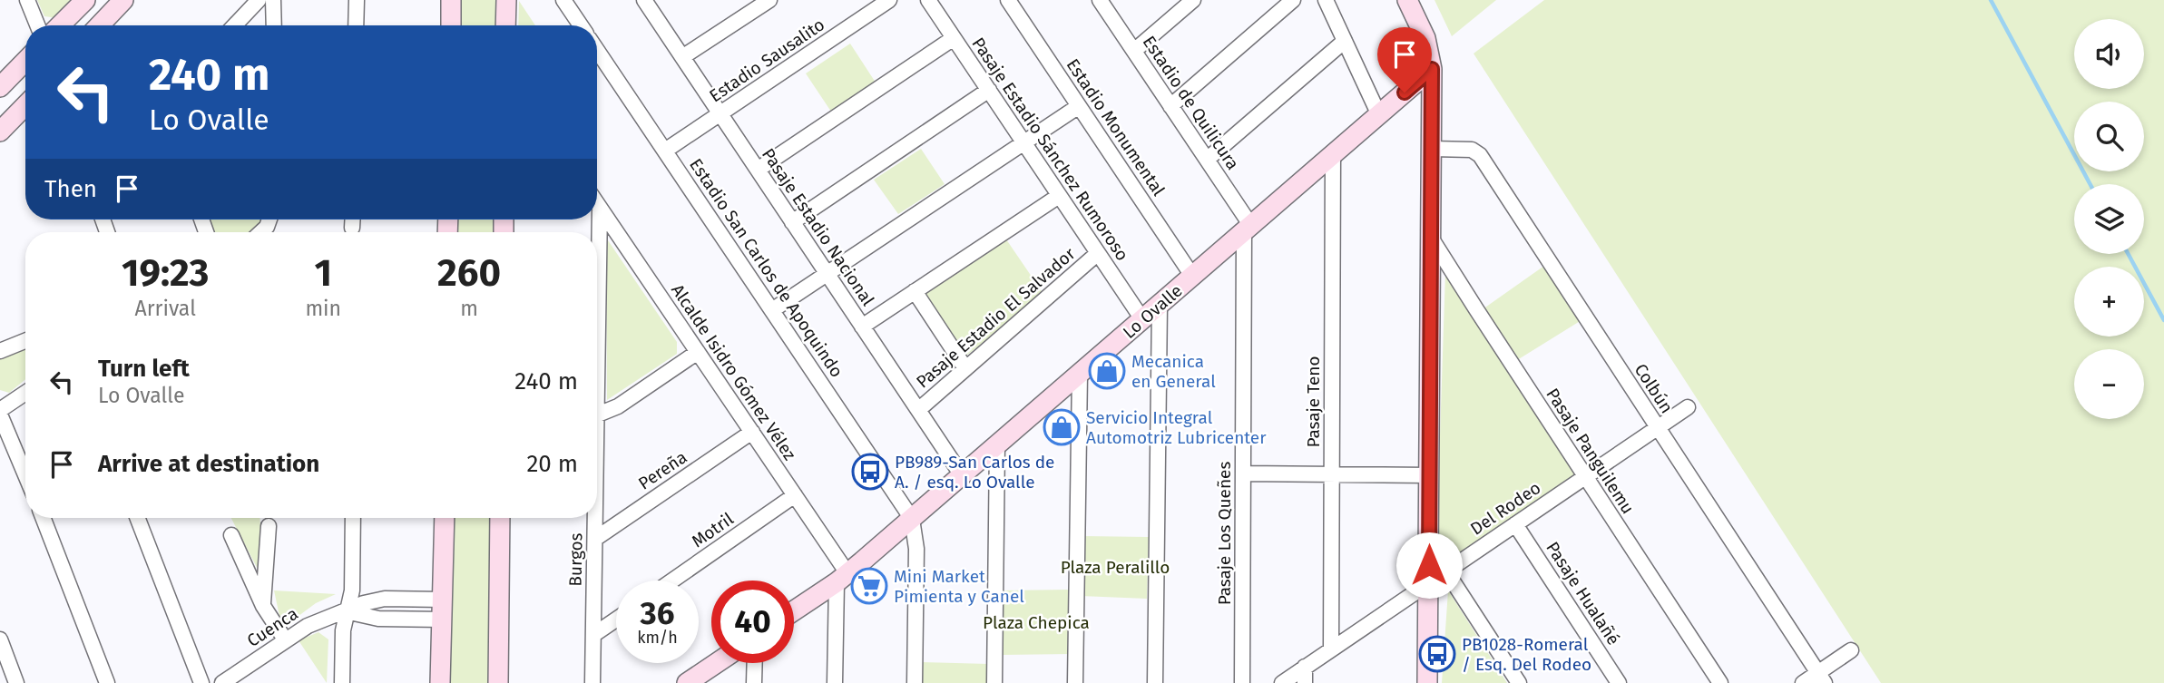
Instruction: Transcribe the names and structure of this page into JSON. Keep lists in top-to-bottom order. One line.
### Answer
{"streets":{"street":["Estadio Sausalito","Estadio de Quilicura","Estadio Monumental","Pasaje Estadio Sánchez Rumoroso","Pasaje Estadio Nacional","Estadio San Carlos de Apoquindo","Lo Ovalle","Pasaje Estadio El Salvador","Alcalde Isidro Gómez Vélez","Colbún","Pasaje Teno","Pasaje Panguilemu","Pereña","Del Rodeo","Motril","Pasaje Los Queñes","Burgos","Pasaje Hualañé","Cuenca"]},"crossings":[["Estadio Sausalito","Pasaje Estadio Nacional"],["Estadio Sausalito","Estadio San Carlos de Apoquindo"],["Estadio de Quilicura","Lo Ovalle"],["Estadio de Quilicura","Pasaje Los Queñes"],["Estadio Monumental","Lo Ovalle"],["Pasaje Estadio Sánchez Rumoroso","Lo Ovalle"],["Pasaje Estadio Sánchez Rumoroso","Pasaje Estadio El Salvador"],["Pasaje Estadio Nacional","Lo Ovalle"],["Pasaje Estadio Nacional","Pasaje Estadio El Salvador"],["Estadio San Carlos de Apoquindo","Lo Ovalle"],["Lo Ovalle","Alcalde Isidro Gómez Vélez"],["Lo Ovalle","Pasaje Teno"],["Lo Ovalle","Pasaje Los Queñes"],["Alcalde Isidro Gómez Vélez","Pereña"],["Alcalde Isidro Gómez Vélez","Motril"],["Alcalde Isidro Gómez Vélez","Burgos"],["Colbún","Del Rodeo"],["Pasaje Teno","Del Rodeo"],["Pasaje Panguilemu","Del Rodeo"],["Pereña","Burgos"],["Del Rodeo","Pasaje Hualañé"]],"parks":["Plaza Peralillo","Plaza Chepica"],"places":{"shop":["Mecanica en General","Servicio Integral Automotriz Lubricenter"],"bus stop":["PB989-San Carlos de A. / esq. Lo Ovalle","PB1028-Romeral / Esq. Del Rodeo"],"supermarket":["Mini Market Pimienta y Canel"]},"page":{"map_buttons":["+","−"],"turn":["240 m","Lo Ovalle"],"then":"Then","eta":["19:23","Arrival","1","min","260","m"],"list":[{"name":"Turn left","note":"Lo Ovalle","value":"240 m"},{"name":"Arrive at destination","value":"20 m"}],"speed":"36 km/h","limit":"40"}}
